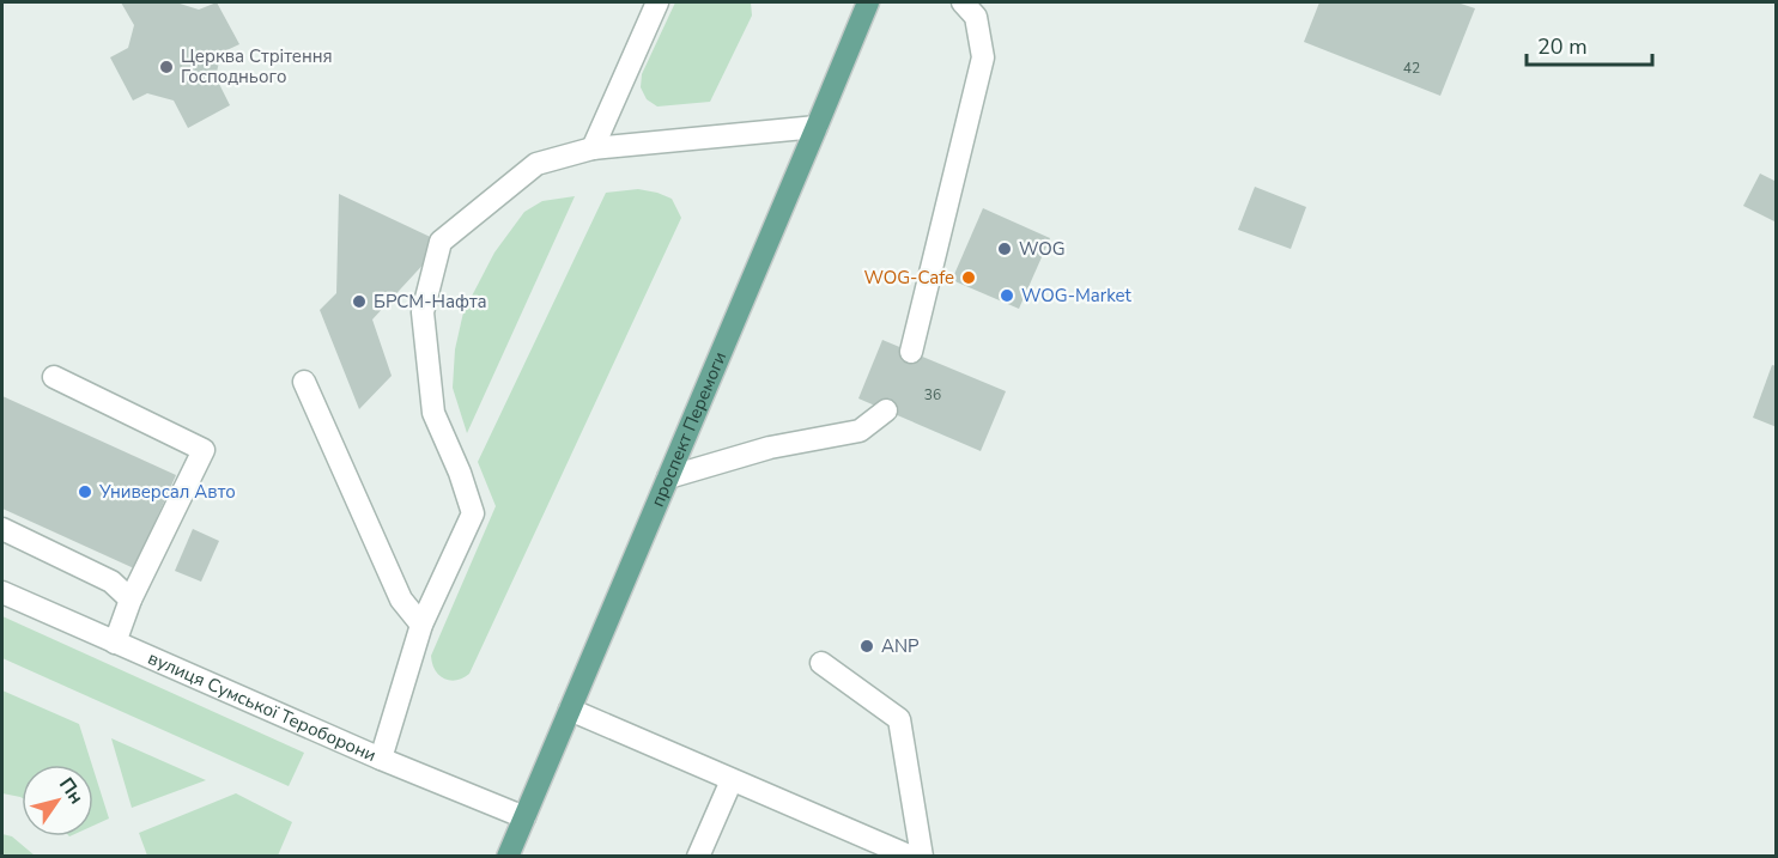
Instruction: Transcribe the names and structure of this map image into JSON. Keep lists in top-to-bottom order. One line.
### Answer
{"streets":{"main road":["проспект Перемоги"],"street":["вулиця Сумської Тероборони"]},"crossings":[["проспект Перемоги","вулиця Сумської Тероборони"]],"places":["Церква Стрітення Господнього","WOG","WOG-Cafe","WOG-Market","БРСМ-Нафта","Универсал Авто","ANP"],"house_numbers":["42","36"],"scale_bar":"20 m","north":"top right"}
